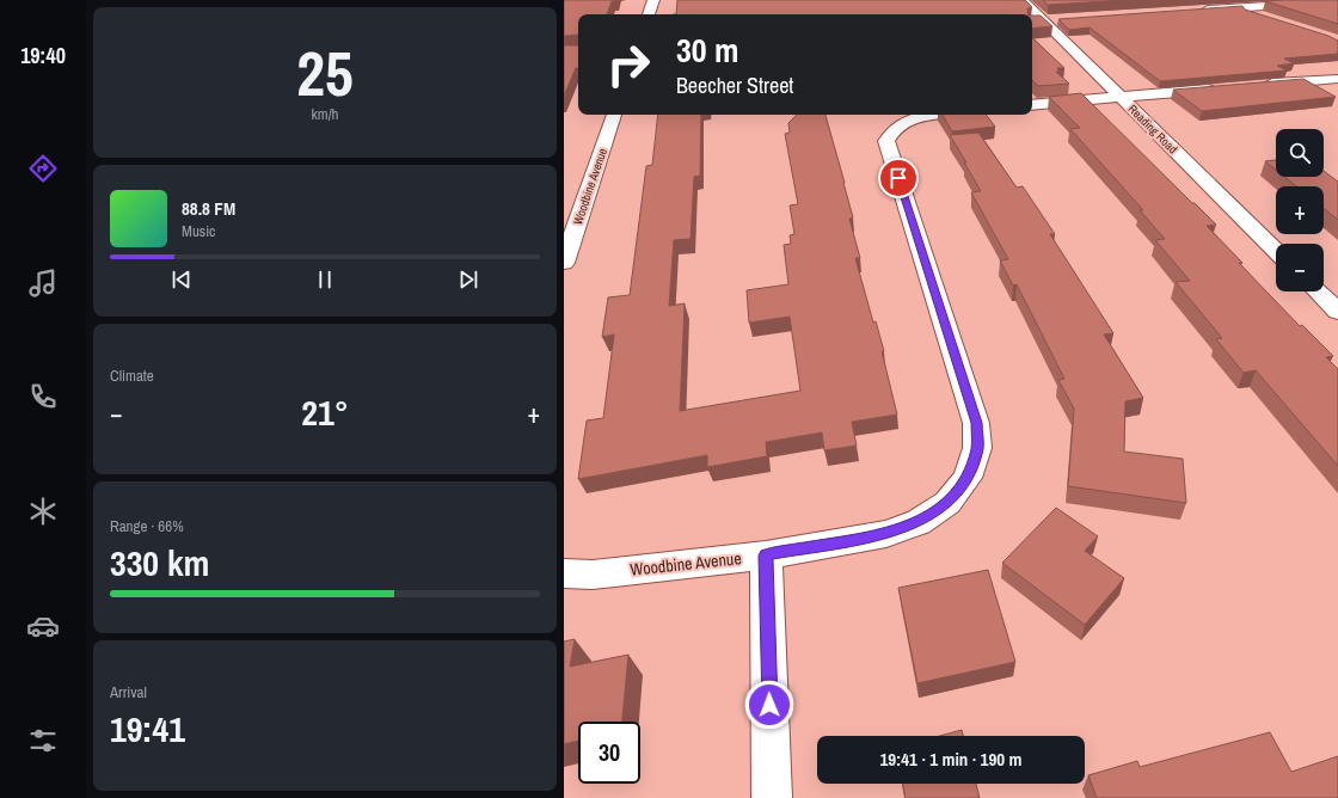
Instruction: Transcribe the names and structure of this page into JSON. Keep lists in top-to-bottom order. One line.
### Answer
{"streets":{"street":["Reading Road","Woodbine Avenue"]},"page":{"tabs":"19:40","tile":[["25","km/h"],"Climate",["Range · 66%","330 km"],["Arrival","19:41"]],"turn":["30 m","Beecher Street"],"map_buttons":["+","−"],"song":["88.8 FM","Music"],"heat":["−","21°","+"],"limit":"30","trip":"19:41 · 1 min · 190 m"}}
